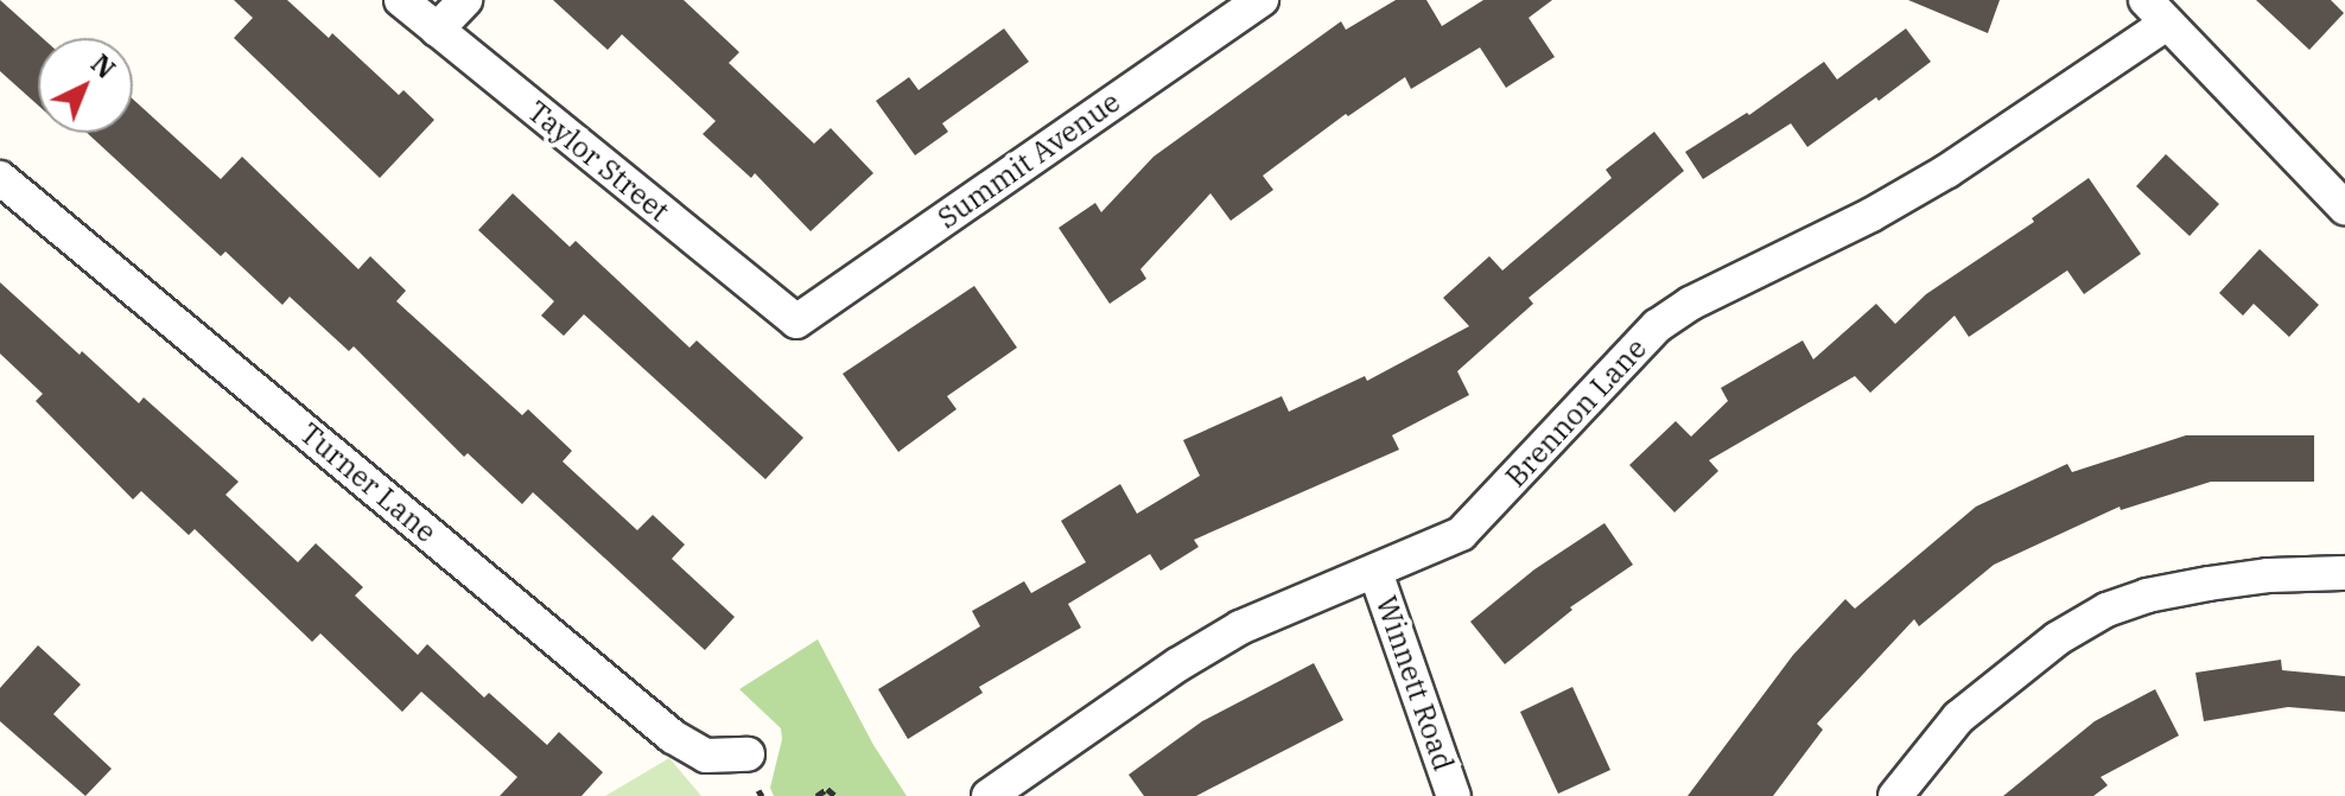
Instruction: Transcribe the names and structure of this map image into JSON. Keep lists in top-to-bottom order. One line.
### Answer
{"streets":{"street":["Summit Avenue","Taylor Street","Brennon Lane","Turner Lane","Winnett Road"]},"crossings":[["Summit Avenue","Taylor Street"],["Brennon Lane","Winnett Road"]],"north":"top right"}
